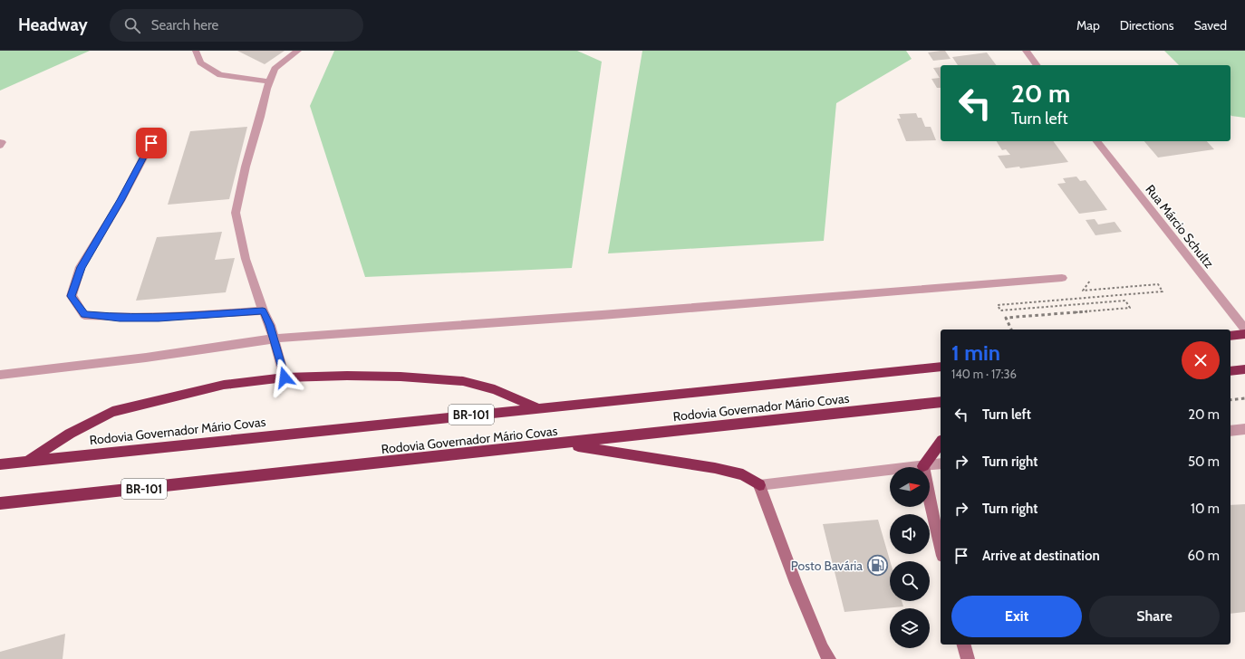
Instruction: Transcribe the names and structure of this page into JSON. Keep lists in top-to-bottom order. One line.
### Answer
{"streets":{"highway":["Rodovia Governador Mário Covas","BR-101"],"street":["Rua Márcio Schultz"]},"places":{"fuel station":["Posto Bavária"]},"north":"right","page":{"header":"Headway","search":"Search here","nav":["Map","Directions","Saved"],"turn":["20 m","Turn left"],"heading":["1 min","140 m · 17:36"],"list":[{"name":"Turn left","value":"20 m"},{"name":"Turn right","value":"50 m"},{"name":"Turn right","value":"10 m"},{"name":"Arrive at destination","value":"60 m"}],"buttons":["Exit","Share"]}}
